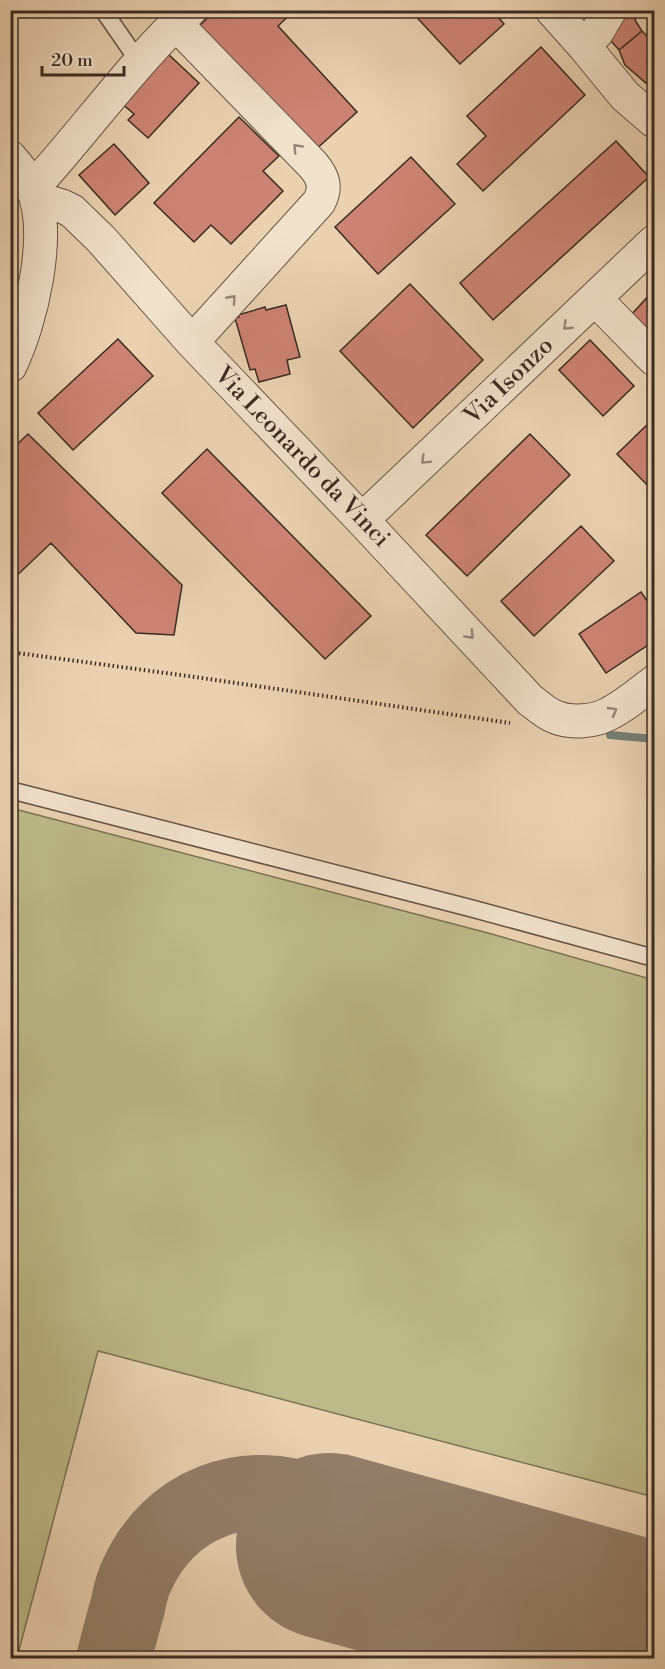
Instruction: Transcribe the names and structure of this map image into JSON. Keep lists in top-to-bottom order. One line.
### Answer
{"streets":{"street":["Via Isonzo","Via Leonardo da Vinci"]},"crossings":[["Via Isonzo","Via Leonardo da Vinci"]],"one_way":["Via Isonzo","Via Leonardo da Vinci"],"scale_bar":"20 m"}
